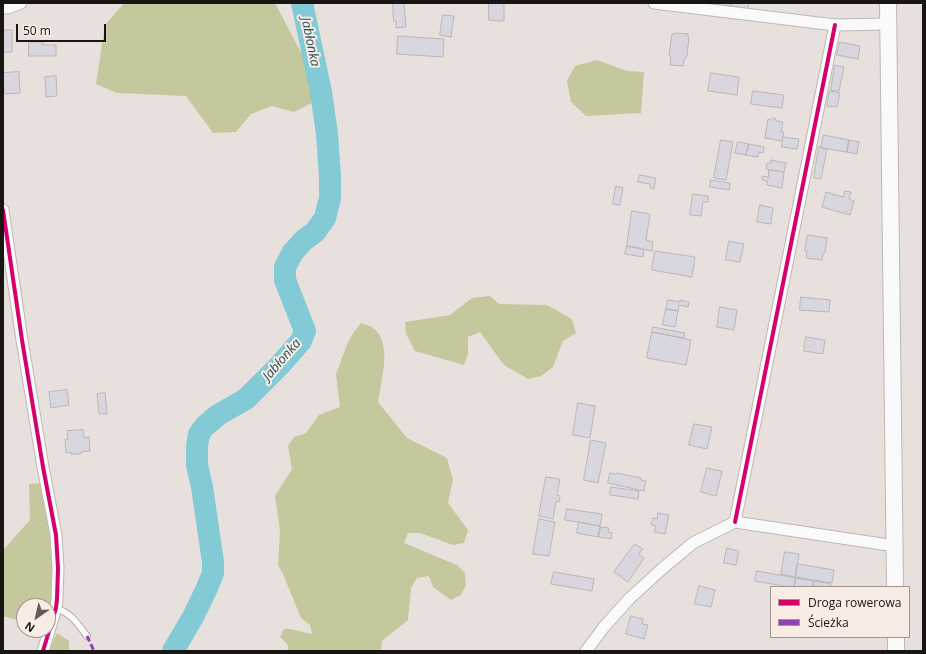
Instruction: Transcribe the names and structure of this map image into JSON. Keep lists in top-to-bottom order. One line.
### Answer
{"water":["Jabłonka"],"legend":["Droga rowerowa","Ścieżka"],"scale_bar":"50 m","north":"bottom left"}
